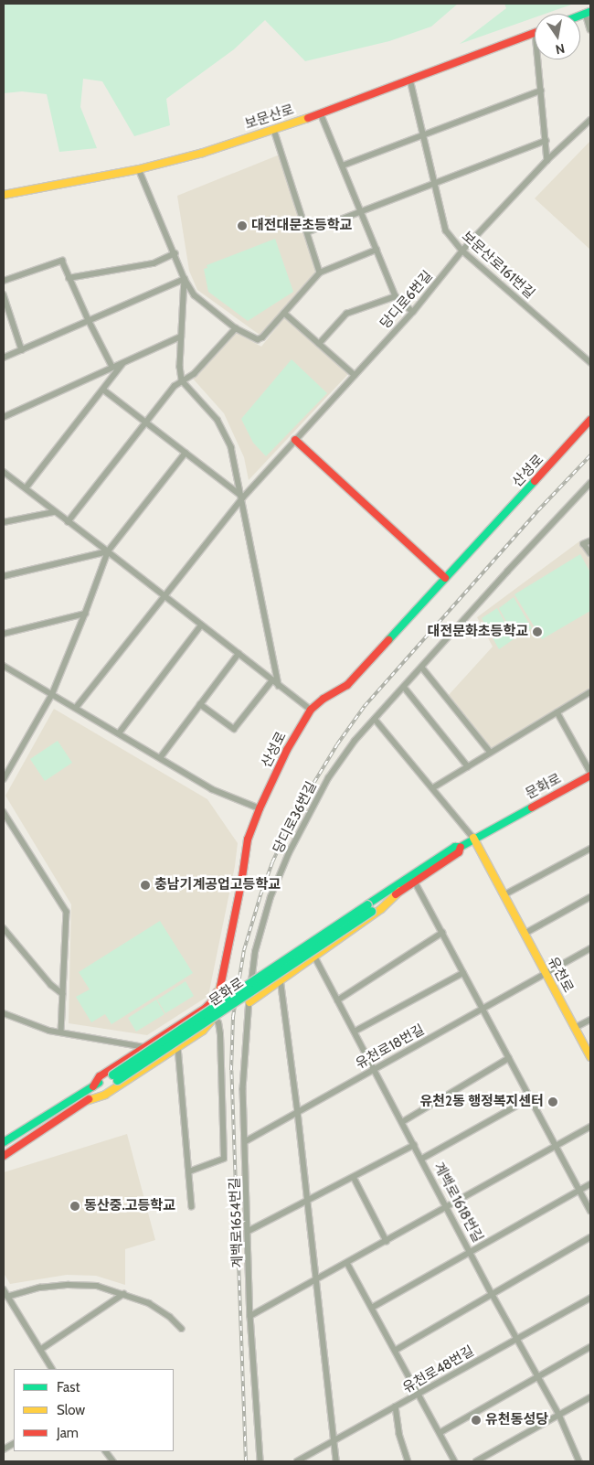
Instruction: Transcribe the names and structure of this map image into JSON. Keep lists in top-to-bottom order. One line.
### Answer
{"streets":{"main road":["보문산로","산성로","문화로","유천로"],"street":["보문산로161번길","당디로6번길","당디로36번길","유천로18번길","계백로1618번길","계백로1654번길","유천로48번길"]},"crossings":[["보문산로","보문산로161번길"],["보문산로161번길","당디로6번길"],["문화로","유천로"],["당디로36번길","계백로1654번길"],["유천로","유천로18번길"],["유천로18번길","계백로1618번길"],["유천로18번길","계백로1654번길"],["계백로1618번길","유천로48번길"]],"places":["대전대문초등학교","대전문화초등학교","충남기계공업고등학교","유천2동 행정복지센터","동산중.고등학교","유천동성당"],"legend":["Fast","Slow","Jam"],"north":"bottom"}
